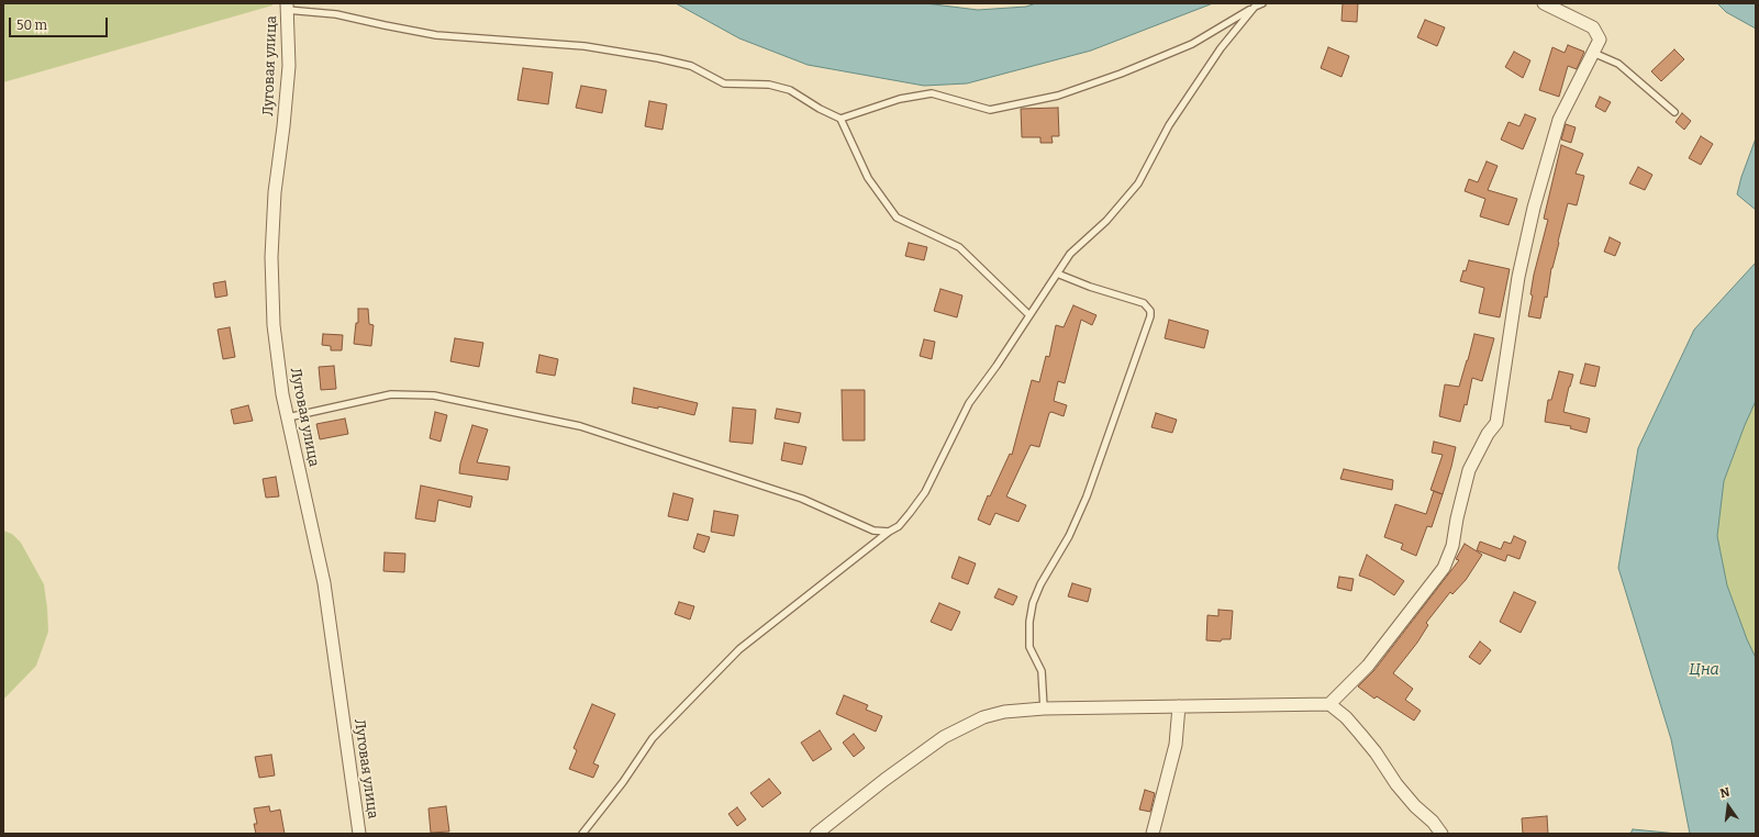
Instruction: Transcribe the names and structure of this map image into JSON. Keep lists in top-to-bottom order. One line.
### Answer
{"streets":{"street":["Луговая улица"]},"water":["Цна"],"scale_bar":"50 m","north":"top"}
